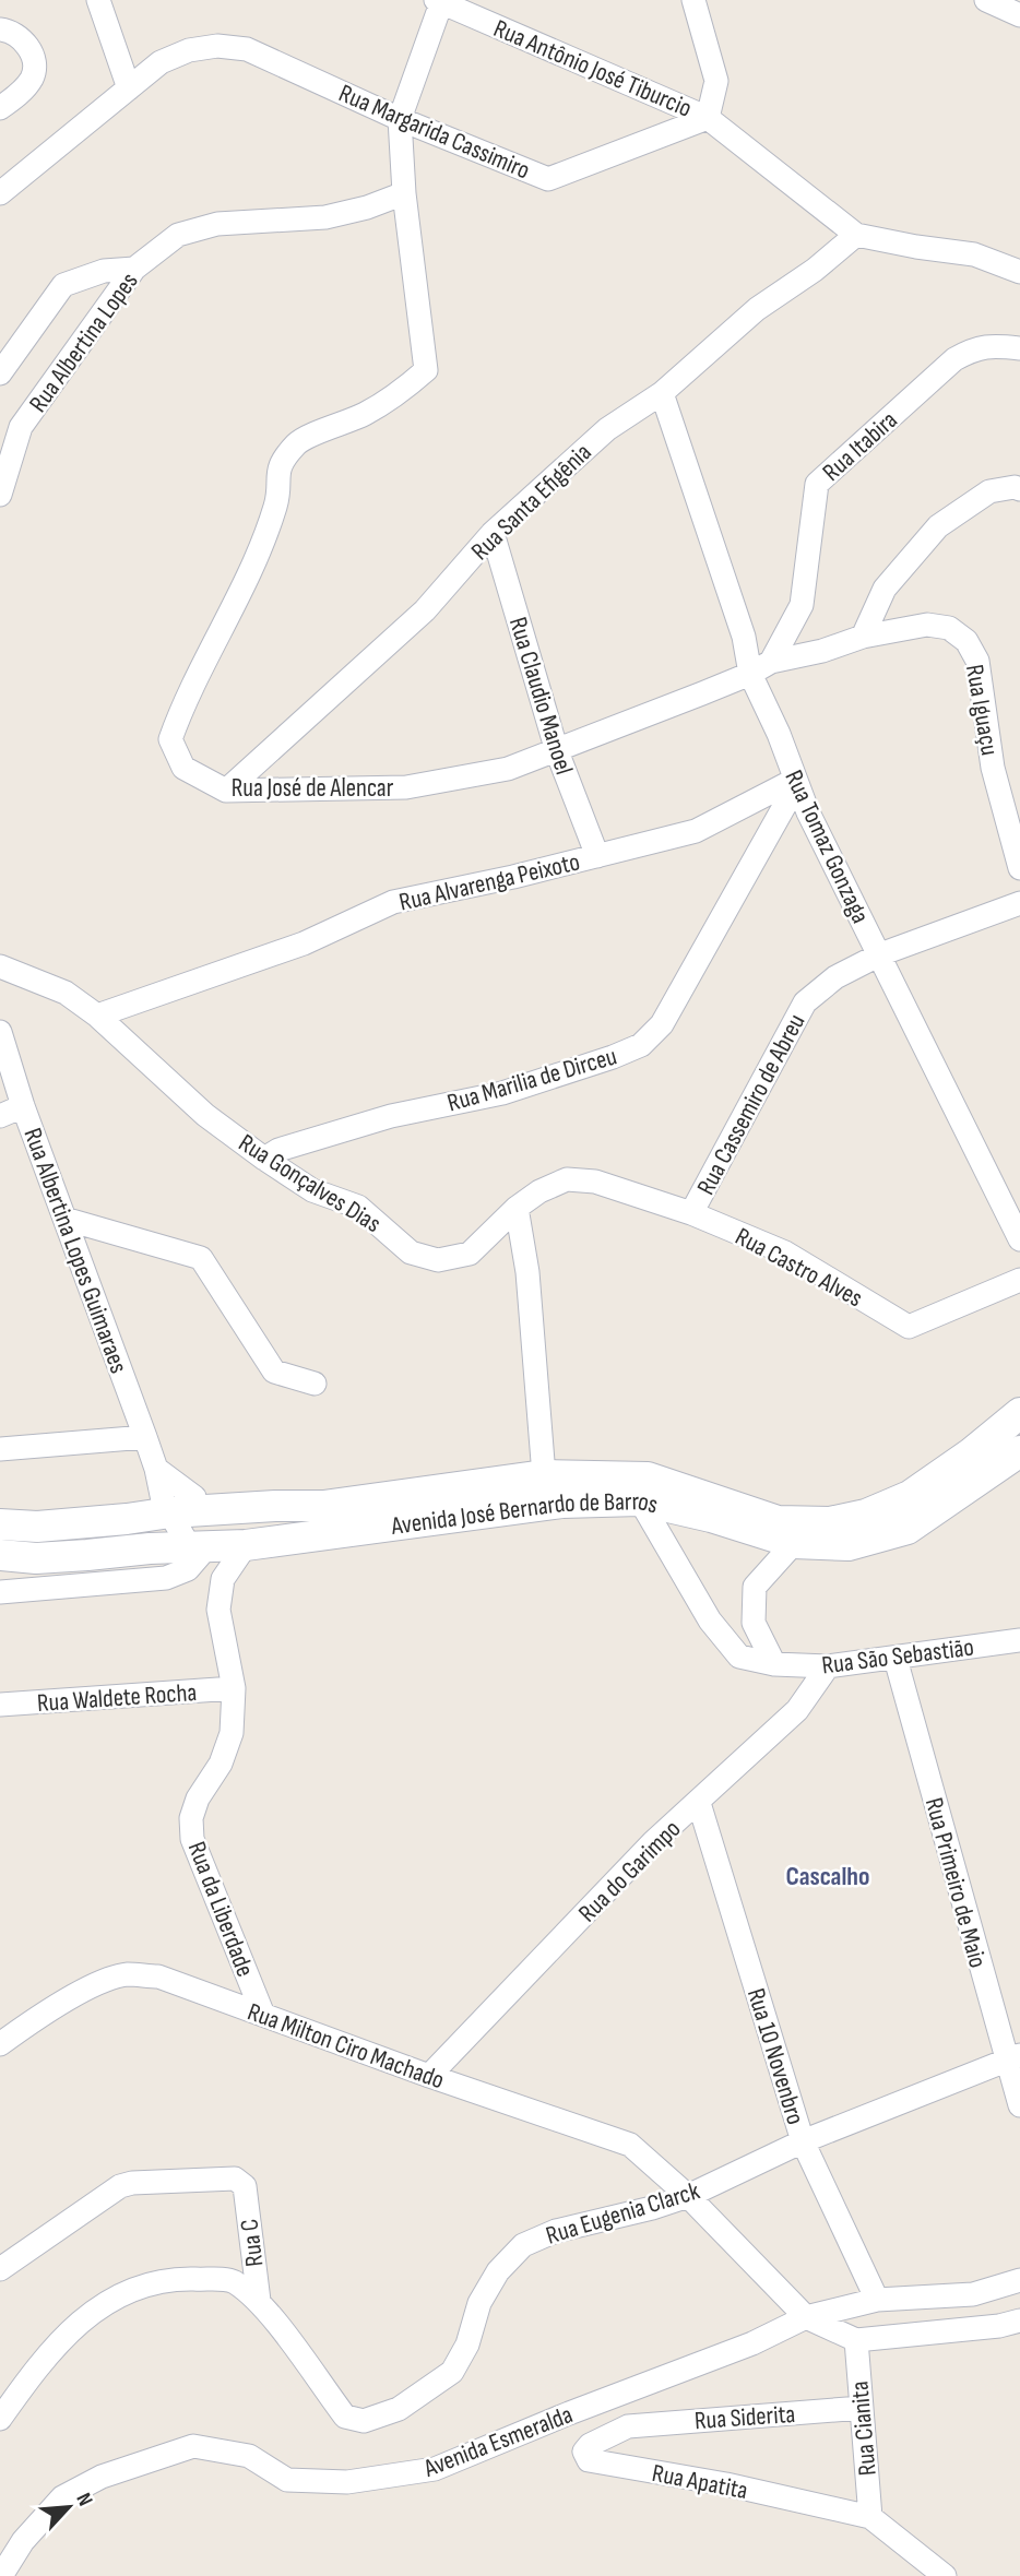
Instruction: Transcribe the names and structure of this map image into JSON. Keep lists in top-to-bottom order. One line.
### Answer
{"streets":{"main road":["Avenida José Bernardo de Barros"],"street":["Rua Antônio José Tiburcio","Rua Margarida Cassimiro","Rua Albertina Lopes","Rua Itabira","Rua Santa Efigênia","Rua Claudio Manoel","Rua Iguaçu","Rua José de Alencar","Rua Tomaz Gonzaga","Rua Alvarenga Peixoto","Rua Marilia de Dirceu","Rua Cassemiro de Abreu","Rua Gonçalves Dias","Rua Albertina Lopes Guimaraes","Rua Castro Alves","Rua São Sebastião","Rua Waldete Rocha","Rua do Garimpo","Rua Primeiro de Maio","Rua da Liberdade","Rua Milton Ciro Machado","Rua 10 Novenbro","Rua Eugenia Clarck","Rua C","Rua Siderita","Rua Cianita","Avenida Esmeralda","Rua Apatita"]},"crossings":[["Rua Antônio José Tiburcio","Rua Margarida Cassimiro"],["Rua Antônio José Tiburcio","Rua Santa Efigênia"],["Rua Albertina Lopes","Rua José de Alencar"],["Rua Itabira","Rua Iguaçu"],["Rua Itabira","Rua José de Alencar"],["Rua Itabira","Rua Tomaz Gonzaga"],["Rua Santa Efigênia","Rua Claudio Manoel"],["Rua Santa Efigênia","Rua José de Alencar"],["Rua Santa Efigênia","Rua Tomaz Gonzaga"],["Rua Claudio Manoel","Rua José de Alencar"],["Rua Claudio Manoel","Rua Alvarenga Peixoto"],["Rua Iguaçu","Rua José de Alencar"],["Rua Iguaçu","Rua Tomaz Gonzaga"],["Rua José de Alencar","Rua Tomaz Gonzaga"],["Rua Tomaz Gonzaga","Rua Alvarenga Peixoto"],["Rua Tomaz Gonzaga","Rua Marilia de Dirceu"],["Rua Tomaz Gonzaga","Rua Cassemiro de Abreu"],["Rua Alvarenga Peixoto","Rua Marilia de Dirceu"],["Rua Alvarenga Peixoto","Rua Gonçalves Dias"],["Rua Marilia de Dirceu","Rua Gonçalves Dias"],["Rua Cassemiro de Abreu","Rua Castro Alves"],["Rua Gonçalves Dias","Rua Castro Alves"],["Rua Albertina Lopes Guimaraes","Avenida José Bernardo de Barros"],["Avenida José Bernardo de Barros","Rua São Sebastião"],["Avenida José Bernardo de Barros","Rua da Liberdade"],["Rua São Sebastião","Rua do Garimpo"],["Rua São Sebastião","Rua Primeiro de Maio"],["Rua Waldete Rocha","Rua da Liberdade"],["Rua do Garimpo","Rua Milton Ciro Machado"],["Rua do Garimpo","Rua 10 Novenbro"],["Rua Primeiro de Maio","Rua Eugenia Clarck"],["Rua da Liberdade","Rua Milton Ciro Machado"],["Rua Milton Ciro Machado","Rua Eugenia Clarck"],["Rua Milton Ciro Machado","Avenida Esmeralda"],["Rua 10 Novenbro","Rua Eugenia Clarck"],["Rua 10 Novenbro","Avenida Esmeralda"],["Rua Eugenia Clarck","Rua C"],["Rua Siderita","Rua Cianita"],["Rua Siderita","Rua Apatita"],["Rua Cianita","Rua Apatita"]],"districts":["Cascalho"],"north":"top right"}
